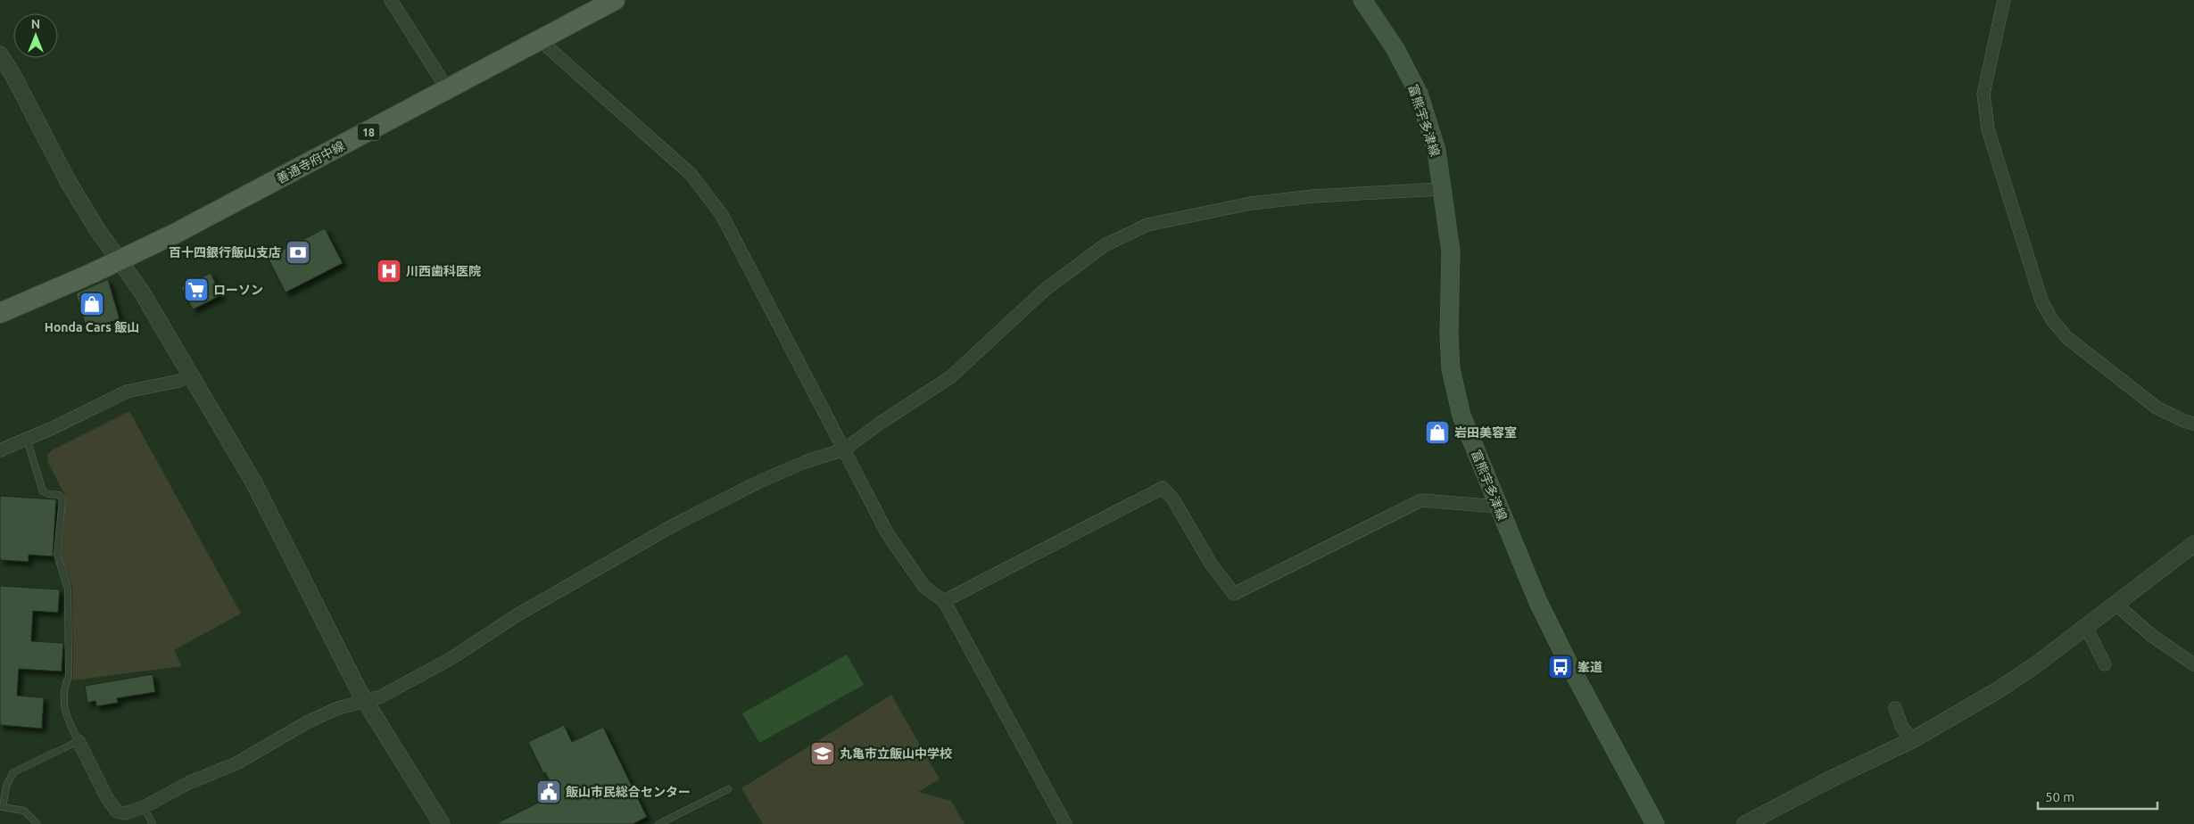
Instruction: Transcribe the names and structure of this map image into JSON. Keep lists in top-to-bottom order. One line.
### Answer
{"streets":{"main road":["富熊宇多津線","18","善通寺府中線"]},"places":{"bank":["百十四銀行飯山支店"],"hospital":["川西歯科医院"],"supermarket":["ローソン"],"shop":["Honda Cars 飯山","岩田美容室"],"bus stop":["峯道"],"school or university":["丸亀市立飯山中学校"],"public building":["飯山市民総合センター"]},"scale_bar":"50 m","north":"top"}
